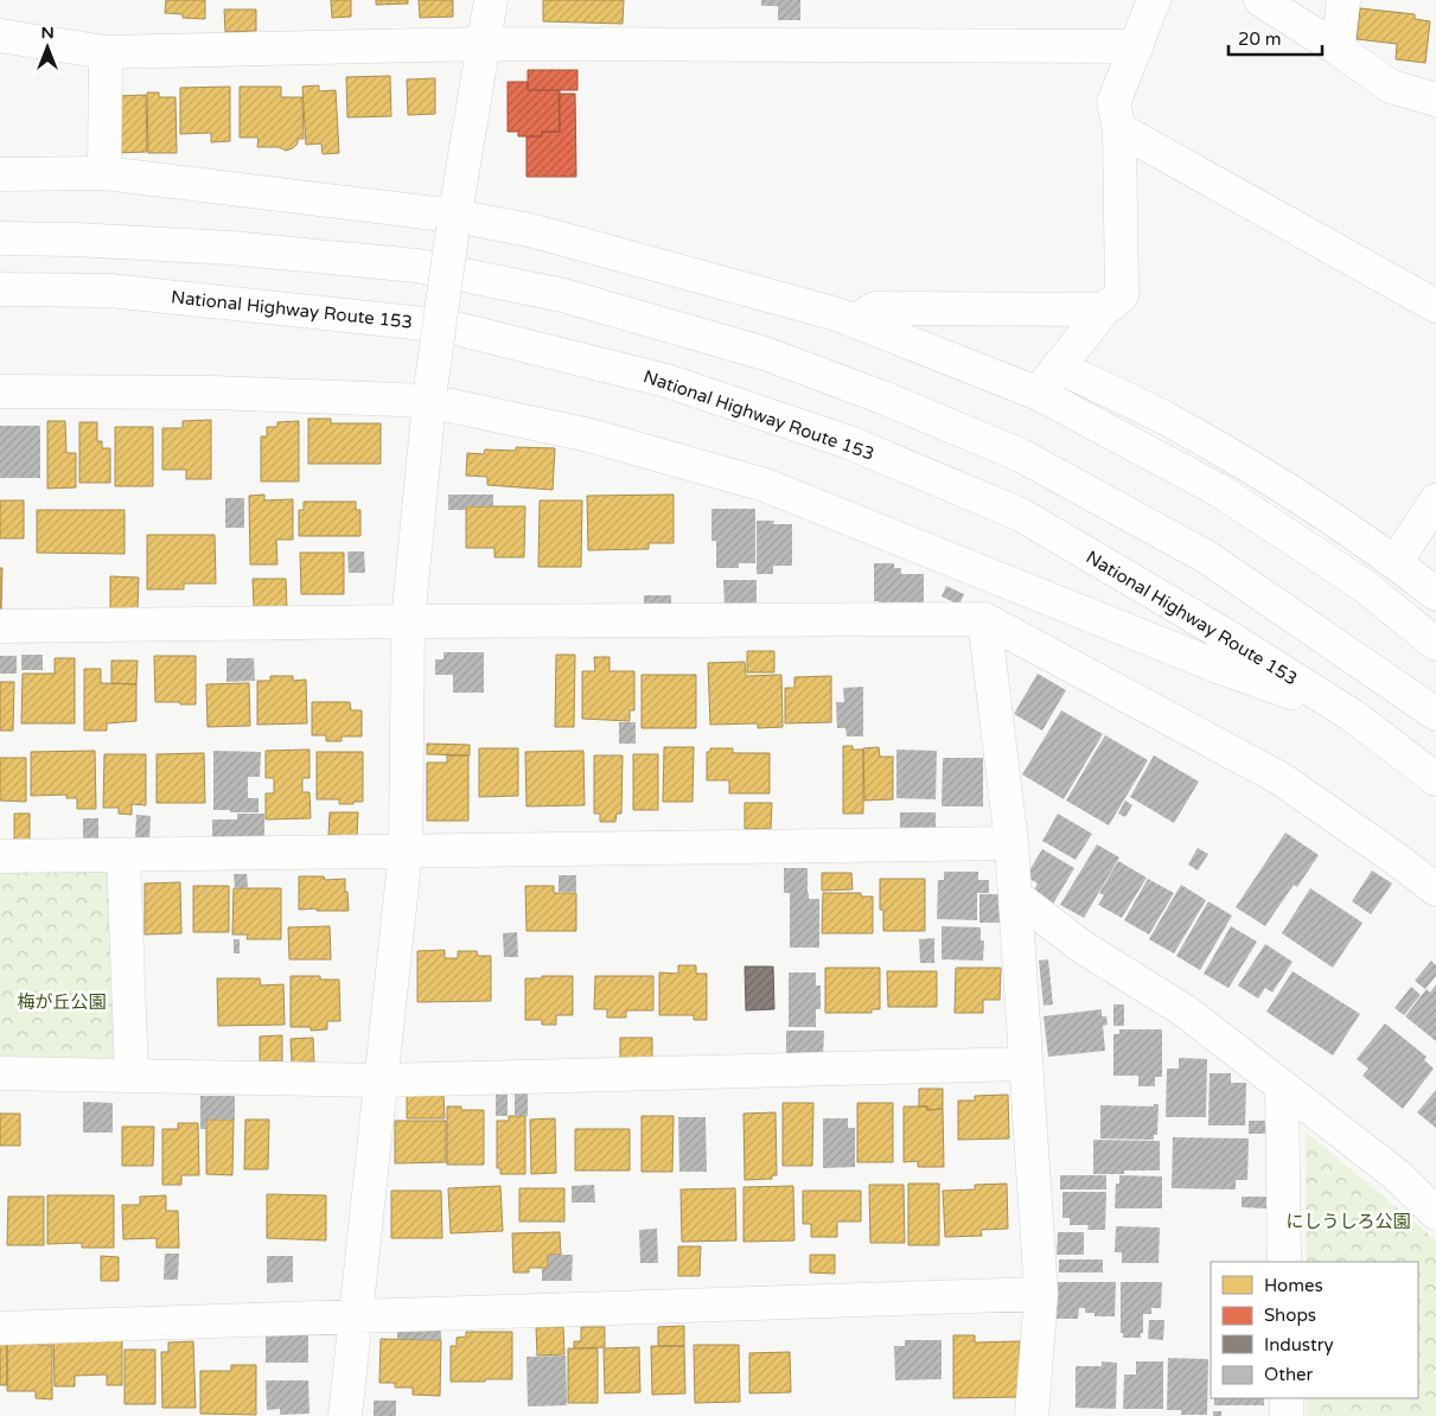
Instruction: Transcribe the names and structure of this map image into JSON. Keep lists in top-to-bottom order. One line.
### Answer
{"streets":{"main road":["National Highway Route 153"]},"parks":["梅が丘公園","にしうしろ公園"],"legend":["Homes","Shops","Industry","Other"],"scale_bar":"20 m","north":"top"}
